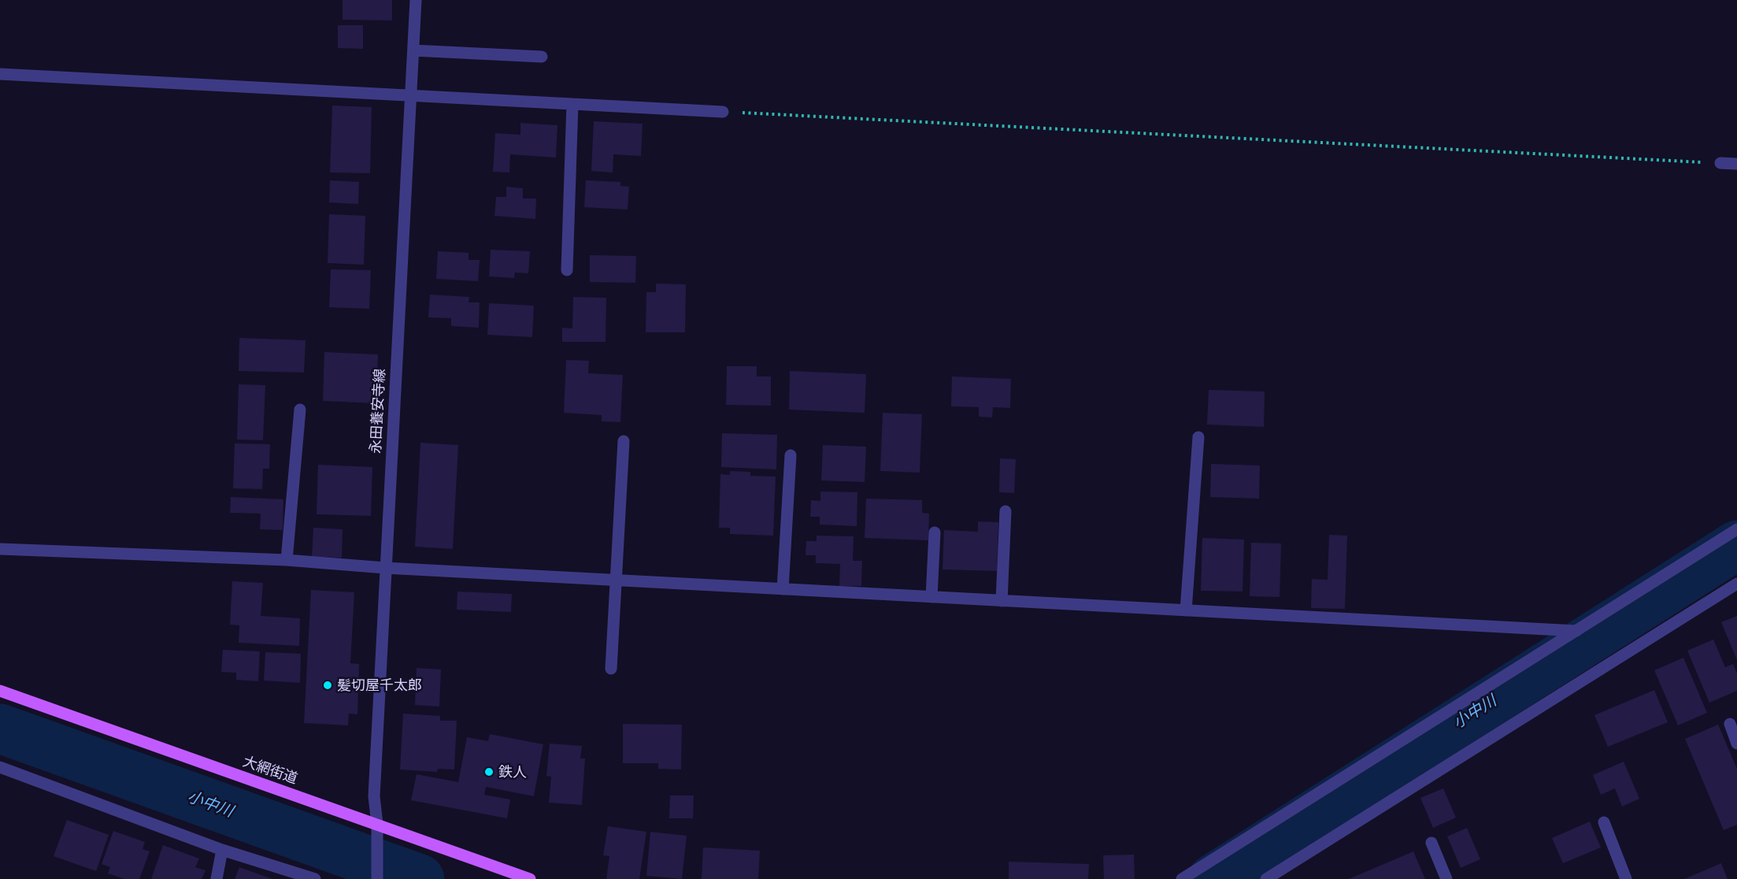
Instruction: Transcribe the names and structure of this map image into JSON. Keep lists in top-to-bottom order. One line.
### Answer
{"streets":{"main road":["大網街道"],"street":["永田養安寺線"]},"crossings":[["永田養安寺線","大網街道"]],"water":["小中川"],"places":["髪切屋千太郎","鉄人"]}
